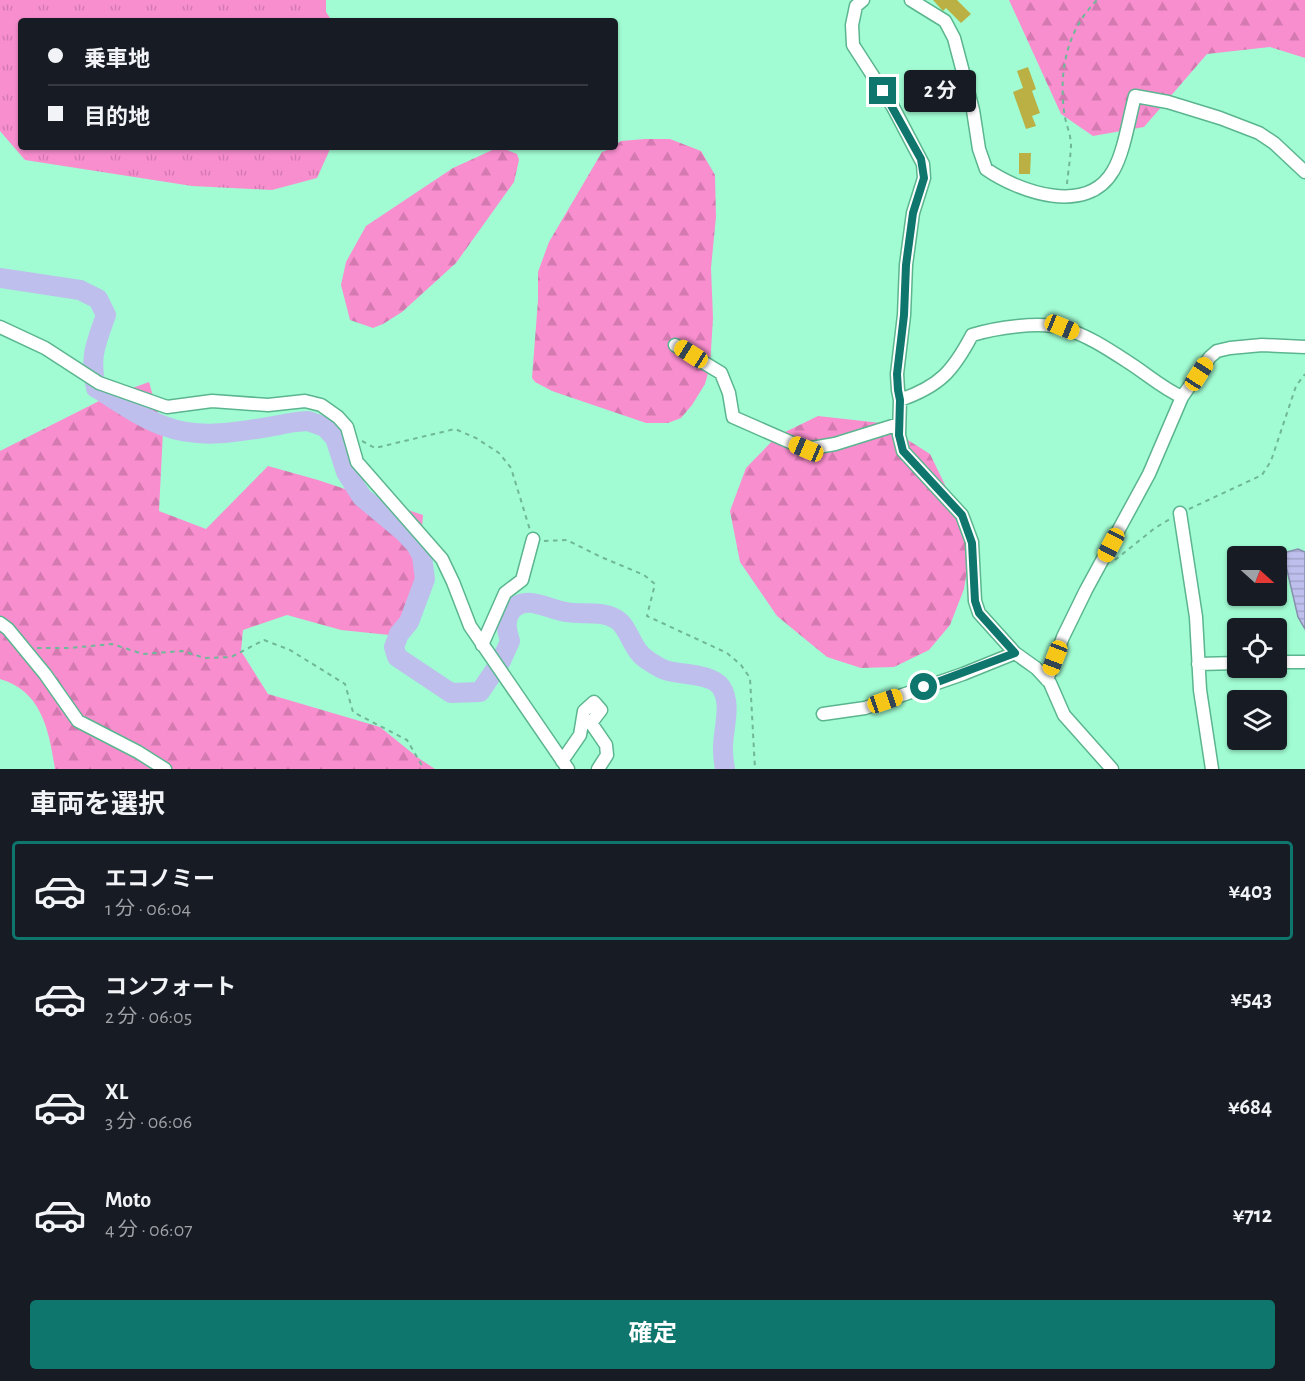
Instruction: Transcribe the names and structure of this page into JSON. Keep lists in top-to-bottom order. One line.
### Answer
{"north":"right","page":{"banner":["乗車地","目的地"],"bubble":"2 分","heading":"車両を選択","list":[{"name":"エコノミー","note":"1 分 · 06:04","value":"¥403"},{"name":"コンフォート","note":"2 分 · 06:05","value":"¥543"},{"name":"XL","note":"3 分 · 06:06","value":"¥684"},{"name":"Moto","note":"4 分 · 06:07","value":"¥712"}],"buttons":"確定"}}
